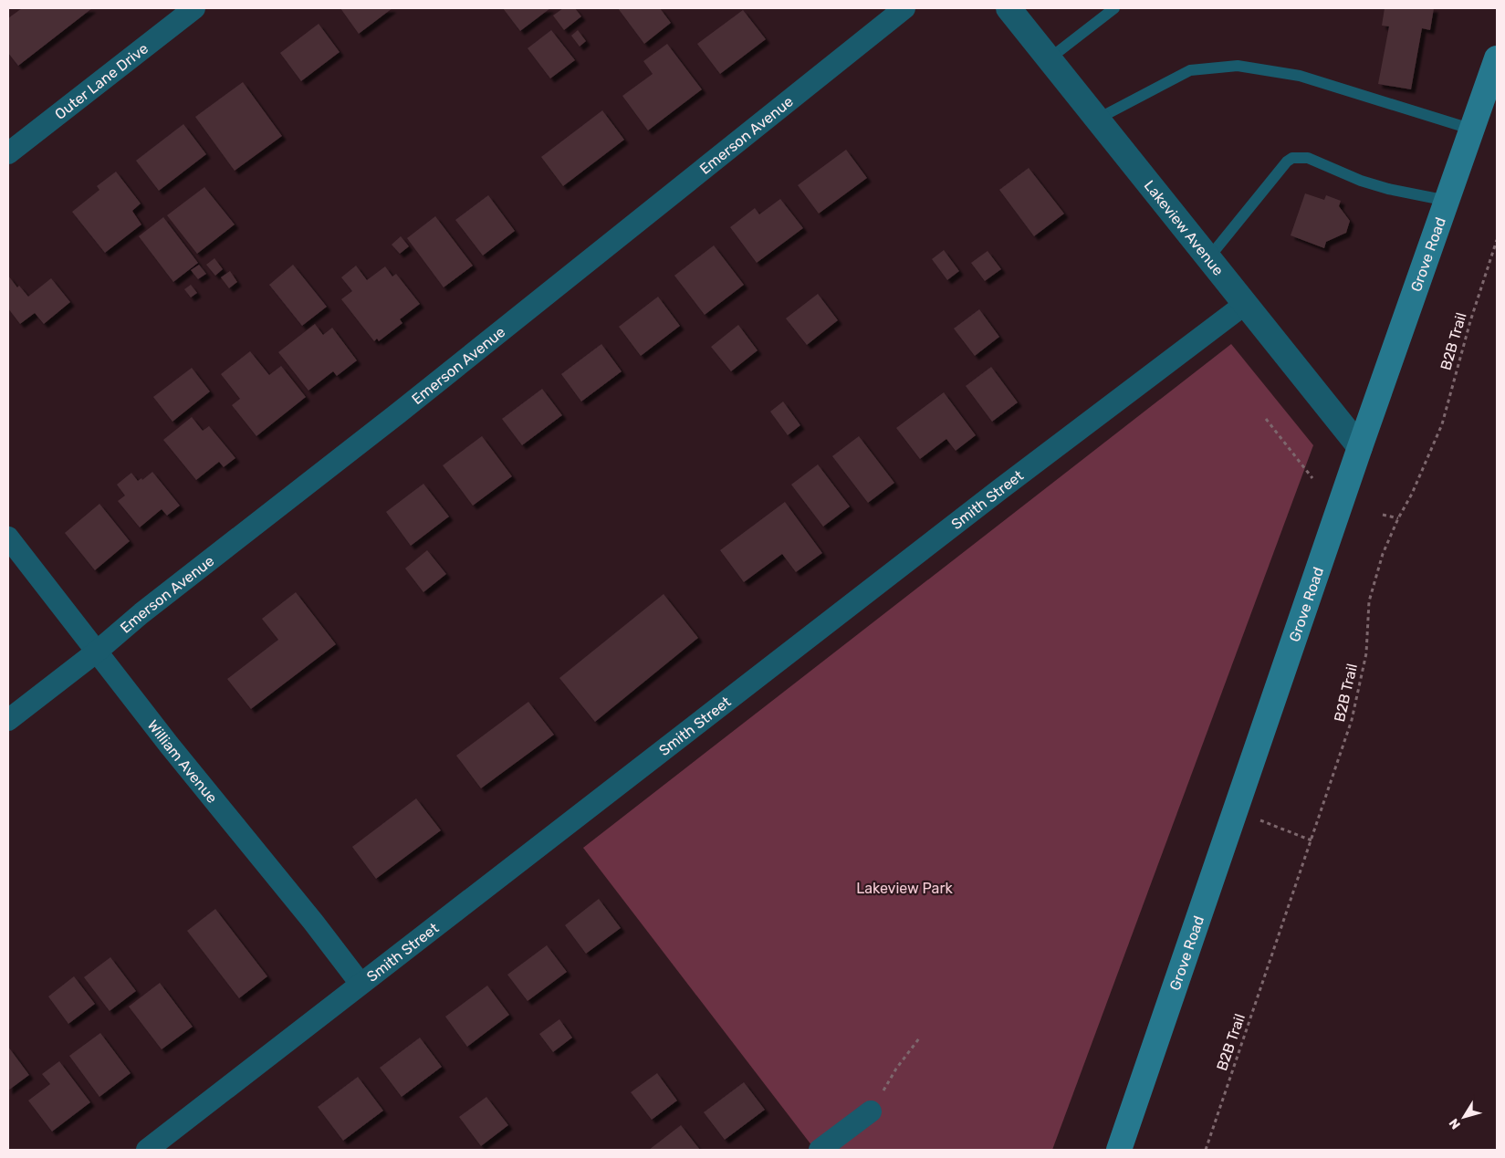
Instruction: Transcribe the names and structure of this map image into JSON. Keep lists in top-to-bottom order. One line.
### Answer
{"streets":{"main road":["Grove Road"],"street":["Outer Lane Drive","Emerson Avenue","Lakeview Avenue","Smith Street","William Avenue"],"path":["B2B Trail"]},"crossings":[["Emerson Avenue","William Avenue"],["Lakeview Avenue","Grove Road"],["Lakeview Avenue","Smith Street"],["Smith Street","William Avenue"]],"parks":["Lakeview Park"],"north":"bottom left"}
